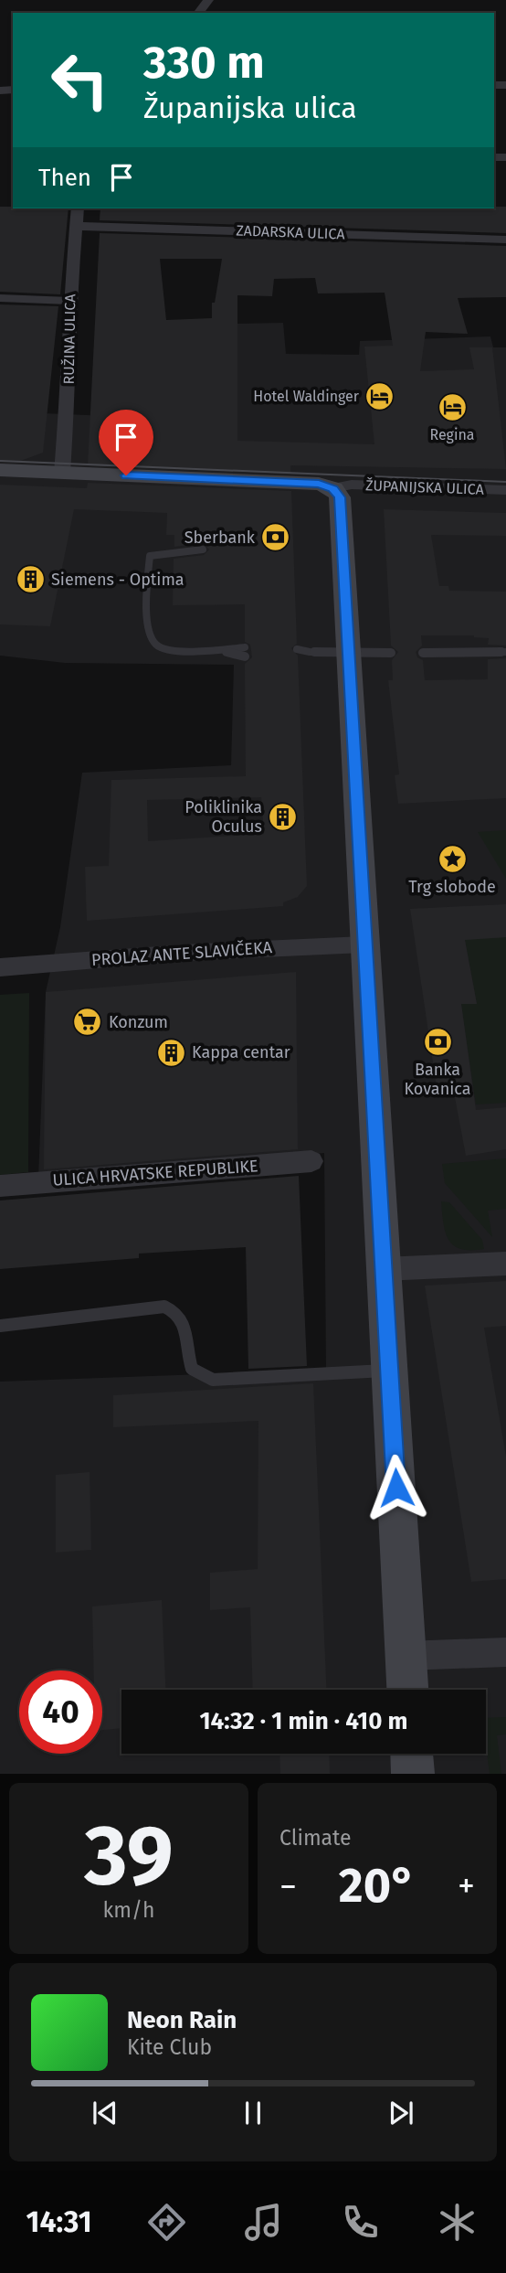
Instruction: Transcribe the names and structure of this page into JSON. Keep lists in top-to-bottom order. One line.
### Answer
{"streets":{"street":["ZADARSKA ULICA","RUŽINA ULICA","ŽUPANIJSKA ULICA","PROLAZ ANTE SLAVIČEKA","ULICA HRVATSKE REPUBLIKE"]},"crossings":[["ZADARSKA ULICA","RUŽINA ULICA"],["RUŽINA ULICA","ŽUPANIJSKA ULICA"]],"places":{"hotel":["Hotel Waldinger","Regina"],"bank":["Sberbank","Banka Kovanica"],"building":["Siemens - Optima","Poliklinika Oculus","Kappa centar"],"place":["Trg slobode"],"supermarket":["Konzum"]},"page":{"turn":["330 m","Županijska ulica"],"then":"Then","limit":"40","trip":"14:32 · 1 min · 410 m","tile":[["39","km/h"],"Climate"],"heat":["−","20°","+"],"song":["Neon Rain","Kite Club"],"tabs":"14:31"}}
